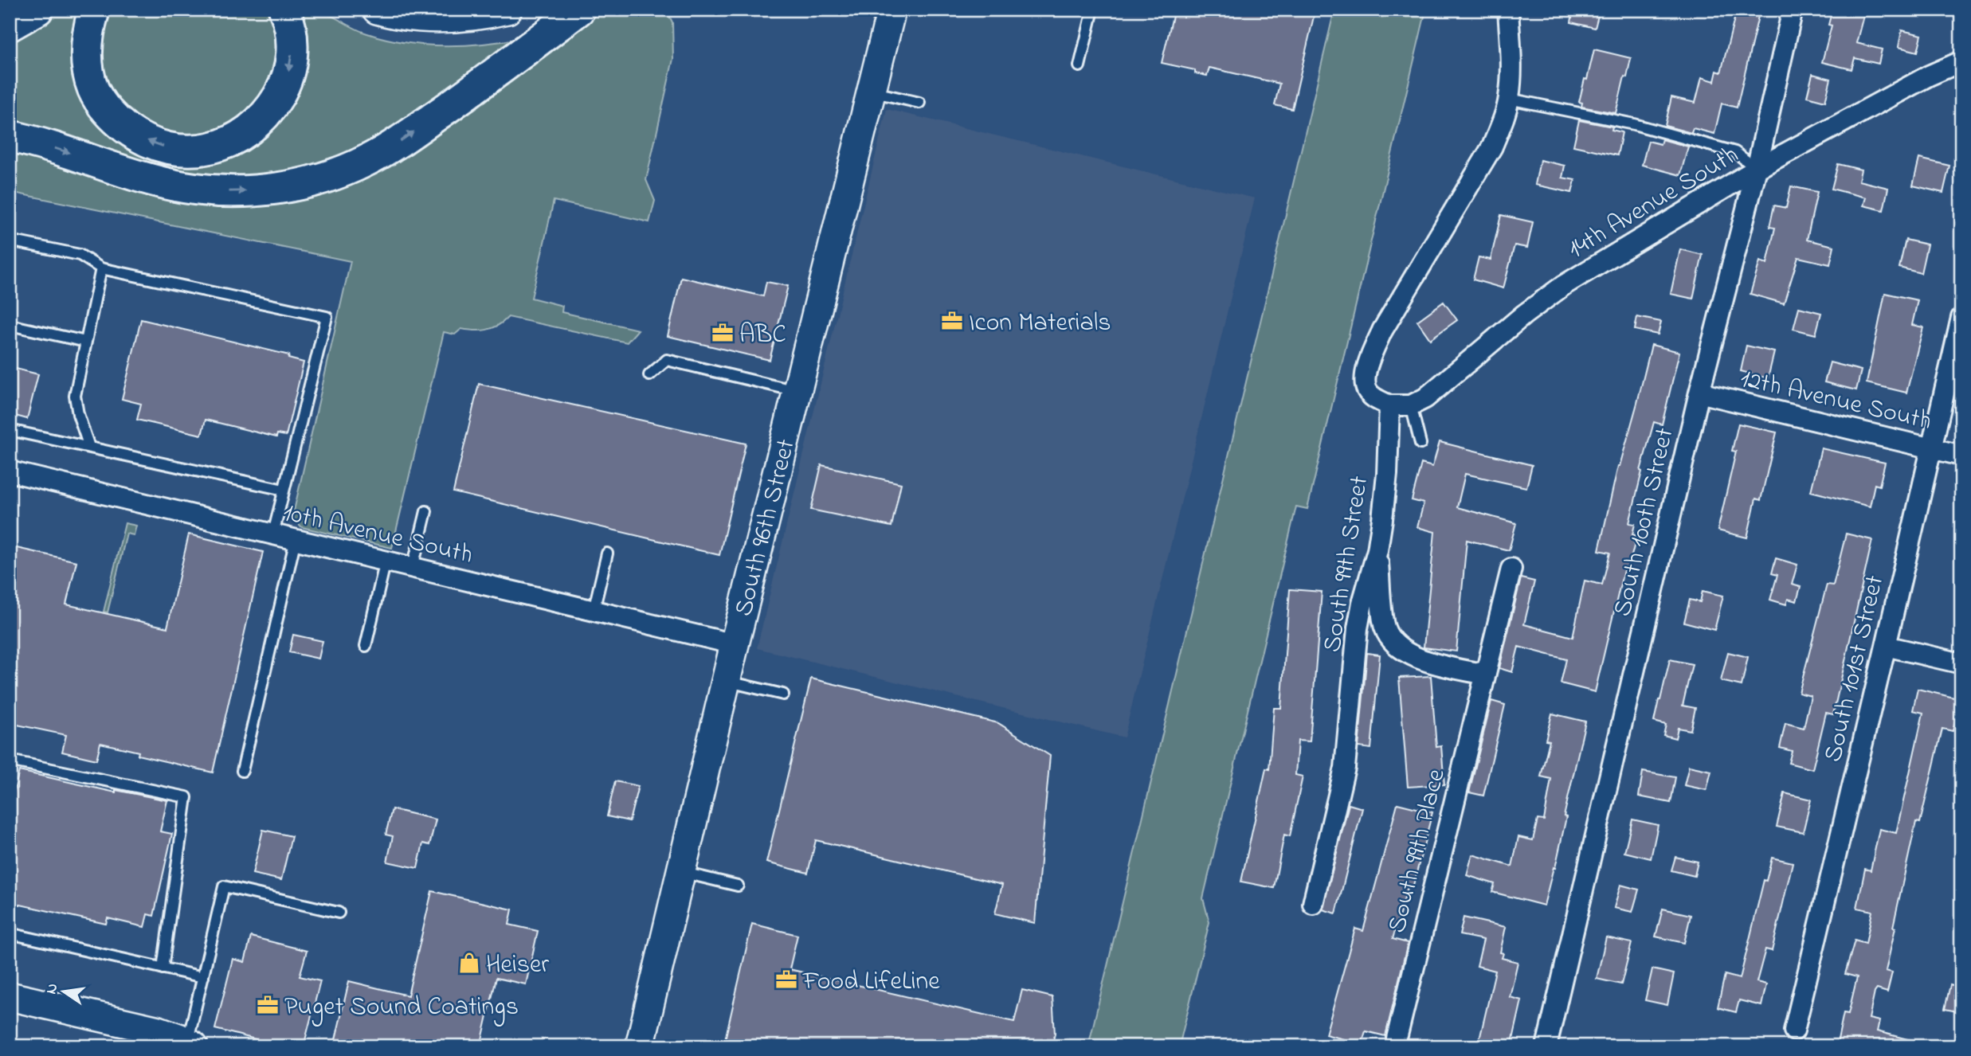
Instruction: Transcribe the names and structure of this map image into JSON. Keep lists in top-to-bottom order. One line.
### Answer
{"streets":{"street":["14th Avenue South","12th Avenue South","South 100th Street","South 96th Street","10th Avenue South","South 99th Street","South 101st Street","South 99th Place"]},"crossings":[["14th Avenue South","South 100th Street"],["12th Avenue South","South 100th Street"],["12th Avenue South","South 101st Street"],["South 96th Street","10th Avenue South"]],"places":{"office":["Icon Materials","ABC","Food LifeLine","Puget Sound Coatings"],"shop":["Heiser"]},"north":"left"}
